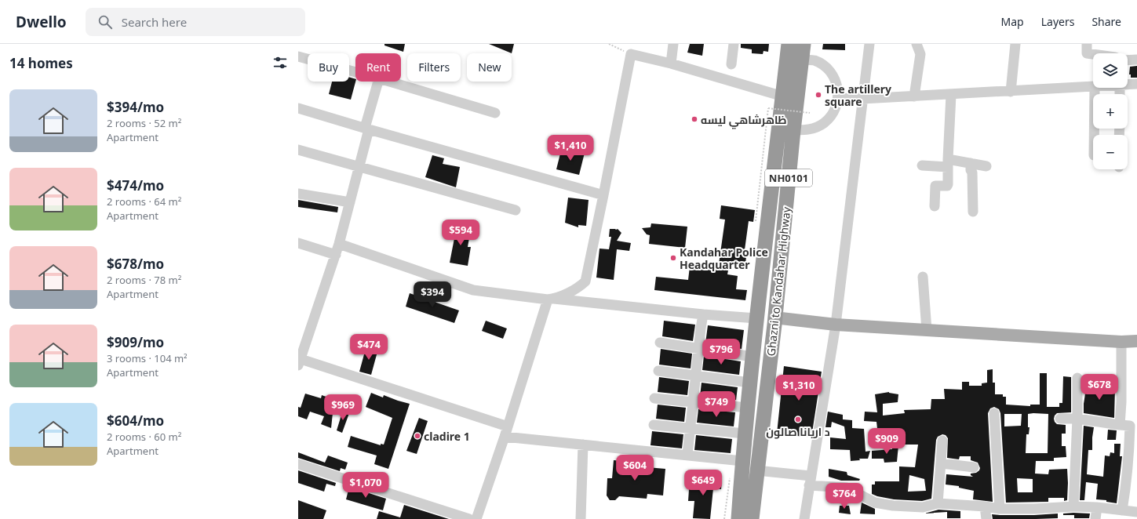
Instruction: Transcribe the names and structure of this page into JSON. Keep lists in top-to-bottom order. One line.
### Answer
{"streets":{"highway":["NH0101","Ghazni to Kandahar Highway"]},"places":["The artillery square","ظاهرشاهي لیسه","Kandahar Police Headquarter","د اریانا صالون","cladire 1"],"page":{"header":"Dwello","search":"Search here","nav":["Map","Layers","Share"],"heading":"14 homes","map_buttons":["+","−"],"chip":["Buy","Rent","Filters","New"],"list":[{"name":"$394/mo","note":"2 rooms · 52 m² · Apartment"},{"name":"$474/mo","note":"2 rooms · 64 m² · Apartment"},{"name":"$678/mo","note":"2 rooms · 78 m² · Apartment"},{"name":"$909/mo","note":"3 rooms · 104 m² · Apartment"},{"name":"$604/mo","note":"2 rooms · 60 m² · Apartment"}],"price":["$1,410","$594","$394","$474","$796","$678","$1,310","$749","$969","$909","$604","$649","$1,070","$764"]}}
